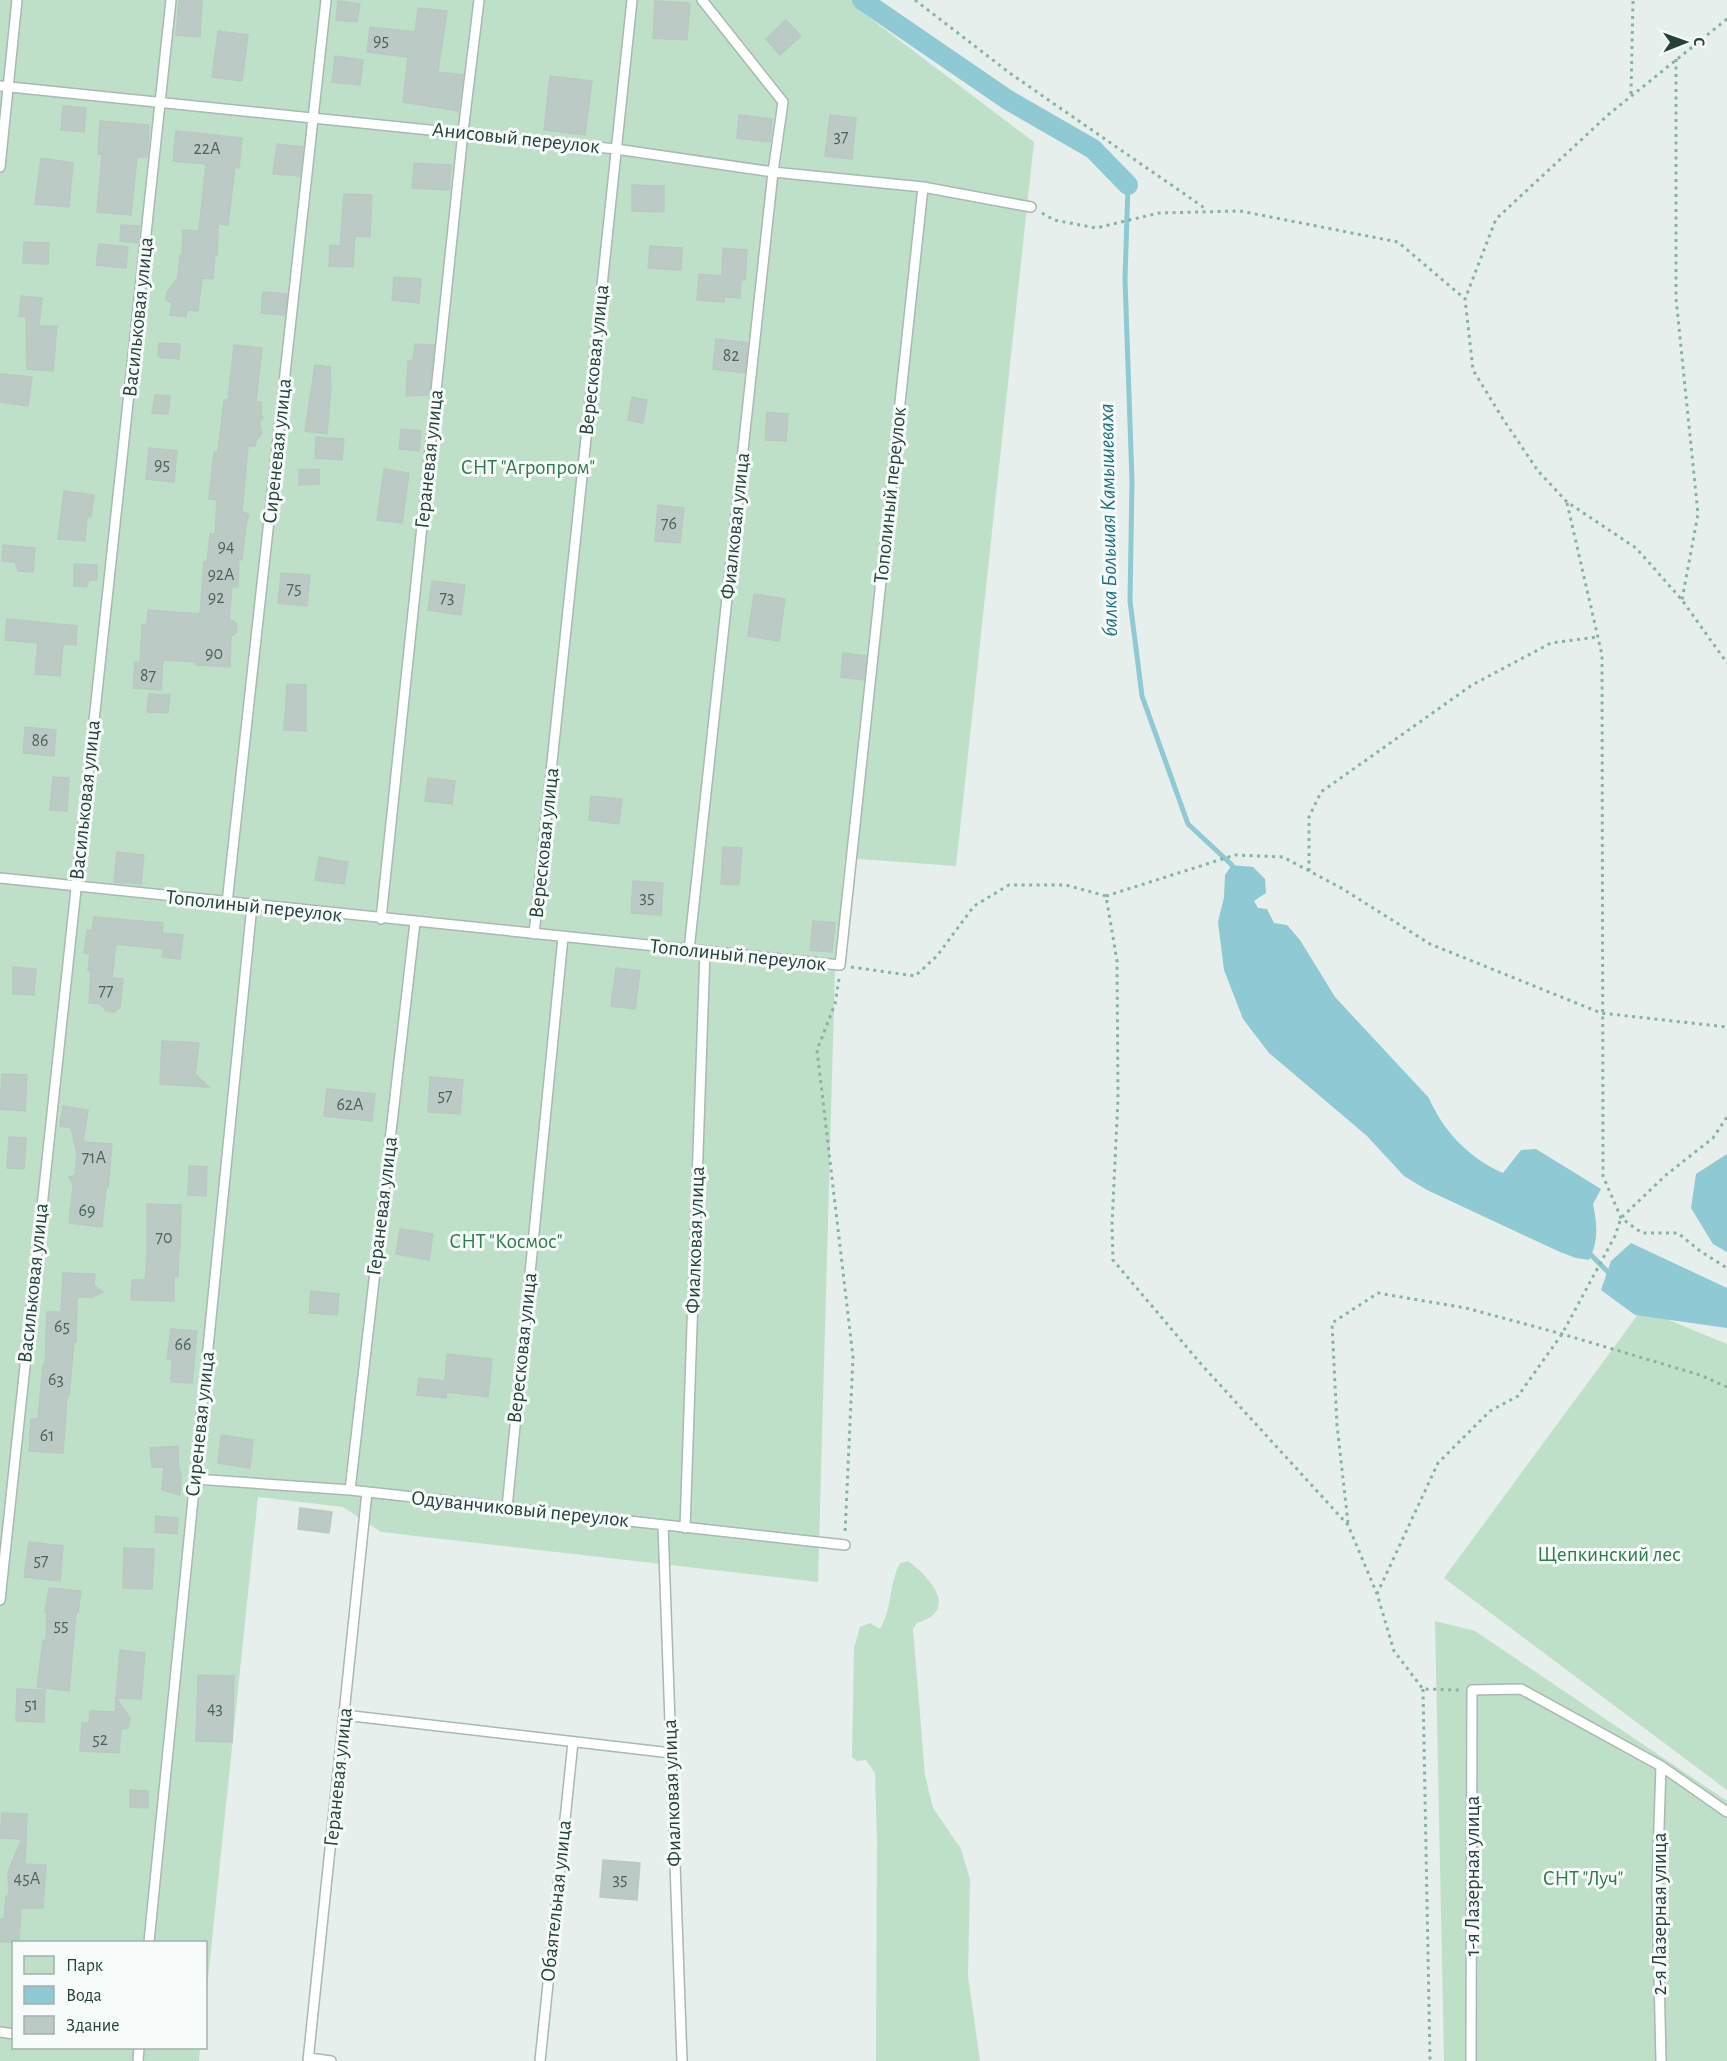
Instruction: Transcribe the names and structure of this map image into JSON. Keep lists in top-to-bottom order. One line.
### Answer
{"streets":{"lane":["Анисовый переулок","Васильковая улица","Вересковая улица","Сиреневая улица","Гераневая улица","Тополиный переулок","Фиалковая улица","Одуванчиковый переулок","1-я Лазерная улица","Обаятельная улица","2-я Лазерная улица"]},"crossings":[["Анисовый переулок","Васильковая улица"],["Анисовый переулок","Вересковая улица"],["Анисовый переулок","Сиреневая улица"],["Анисовый переулок","Гераневая улица"],["Анисовый переулок","Тополиный переулок"],["Анисовый переулок","Фиалковая улица"],["Васильковая улица","Тополиный переулок"],["Вересковая улица","Тополиный переулок"],["Вересковая улица","Одуванчиковый переулок"],["Сиреневая улица","Тополиный переулок"],["Сиреневая улица","Одуванчиковый переулок"],["Гераневая улица","Тополиный переулок"],["Гераневая улица","Одуванчиковый переулок"],["Тополиный переулок","Фиалковая улица"],["Фиалковая улица","Одуванчиковый переулок"]],"water":["балка Большая Камышеваха"],"parks":["СНТ \"Агропром\"","СНТ \"Космос\"","Щепкинский лес","СНТ \"Луч\""],"house_numbers":["95","37","22А","82","95","76","94","92А","75","92","73","90","87","86","35","77","57","62А","71А","69","70","65","66","63","61","57","55","51","43","52","45А","35"],"legend":["Парк","Вода","Здание"],"north":"right"}
